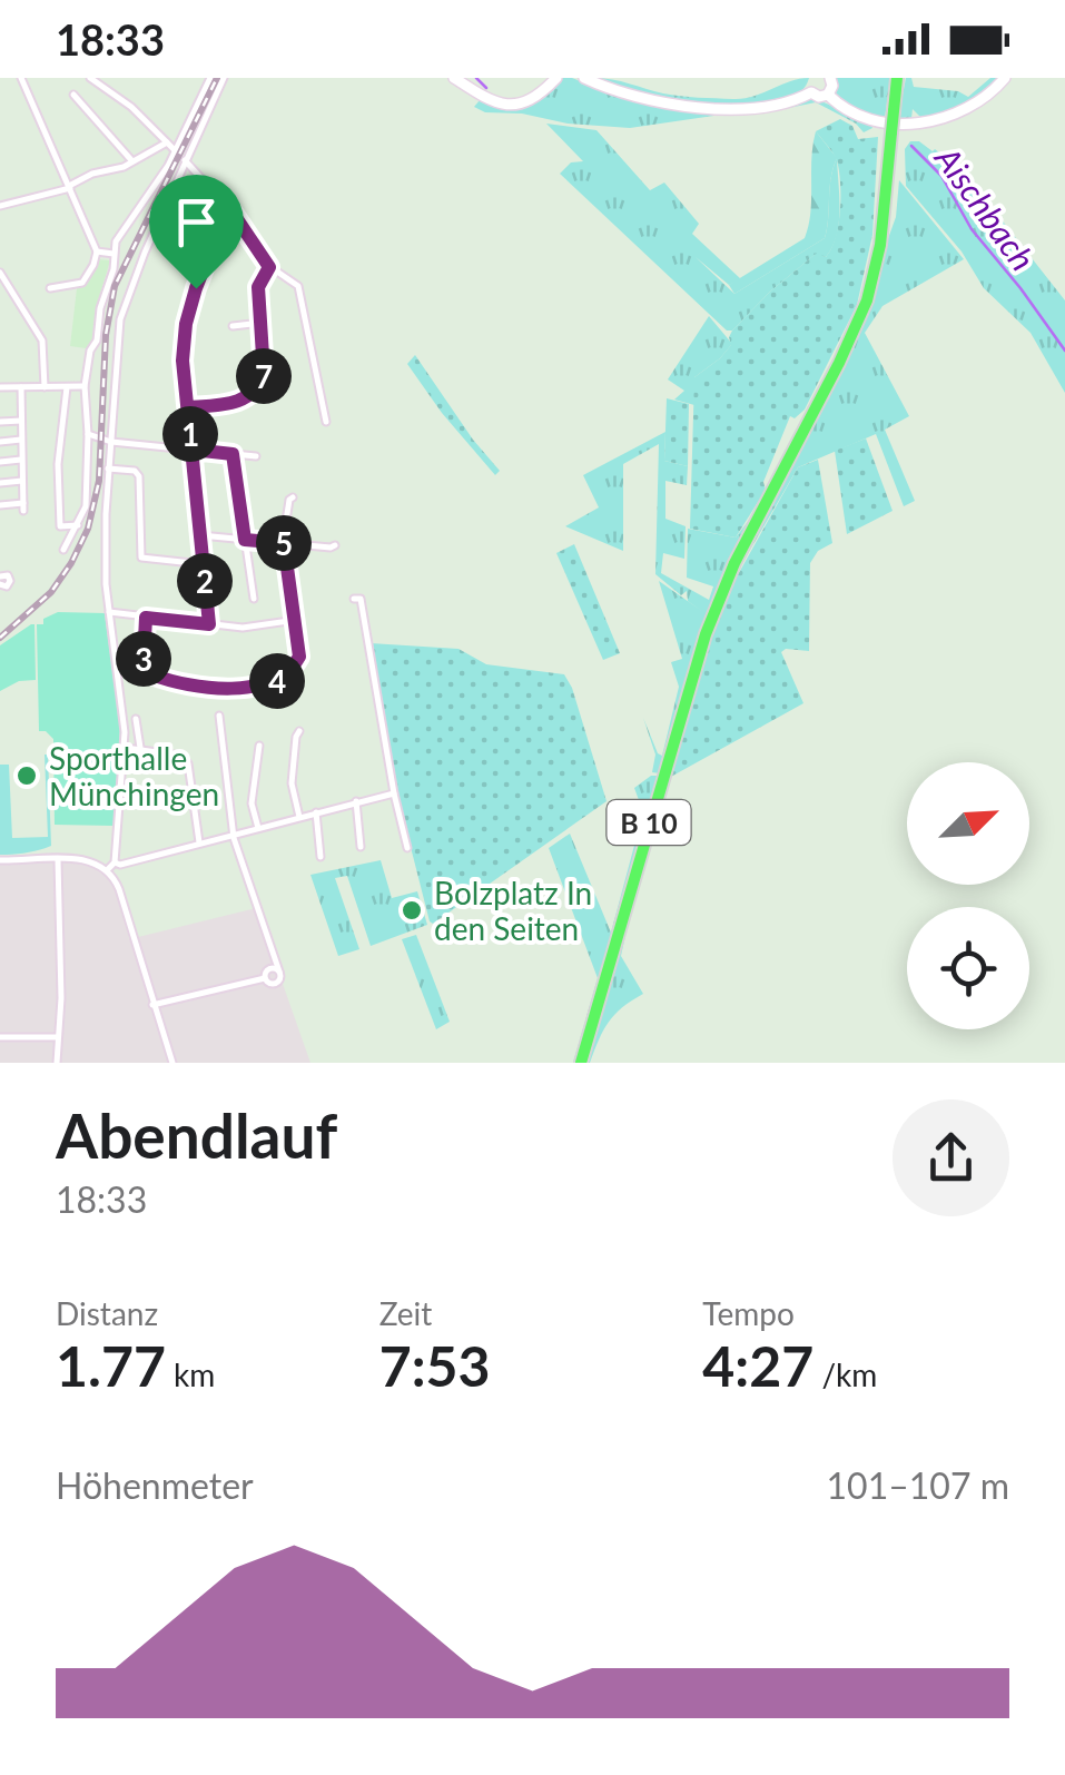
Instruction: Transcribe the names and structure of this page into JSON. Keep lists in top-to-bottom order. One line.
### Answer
{"streets":{"main road":["B 10"]},"water":["Aischbach"],"places":["Sporthalle Münchingen","Bolzplatz In den Seiten"],"north":"top right","page":{"status":"18:33","pins":["7","1","5","2","3","4"],"heading":["Abendlauf","18:33"],"stats":[["Distanz","1.77 km"],["Zeit","7:53"],["Tempo","4:27 /km"]],"chart":["Höhenmeter","101–107 m"]}}
